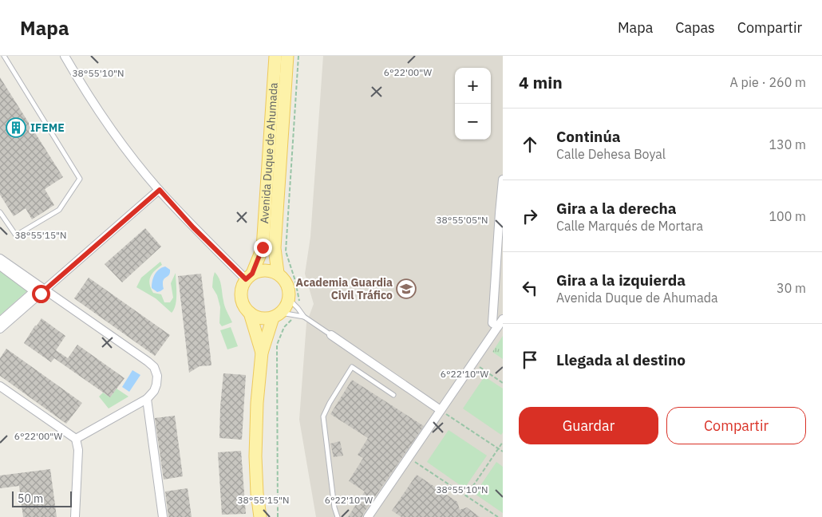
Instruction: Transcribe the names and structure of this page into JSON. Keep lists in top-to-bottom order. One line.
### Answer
{"streets":{"main road":["Avenida Duque de Ahumada"]},"places":{"building":["IFEME"],"school or university":["Academia Guardia Civil Tráfico"]},"scale_bar":"50 m","page":{"header":"Mapa","nav":["Mapa","Capas","Compartir"],"heading":["4 min","A pie · 260 m"],"map_buttons":["+","−"],"list":[["Continúa","Calle Dehesa Boyal","130 m"],["Gira a la derecha","Calle Marqués de Mortara","100 m"],["Gira a la izquierda","Avenida Duque de Ahumada","30 m"],"Llegada al destino"],"buttons":["Guardar","Compartir"],"scale":"50 m"},"coordinates":["6°22'00\"W","38°55'10\"N","38°55'05\"N","38°55'15\"N","6°22'10\"W"]}
